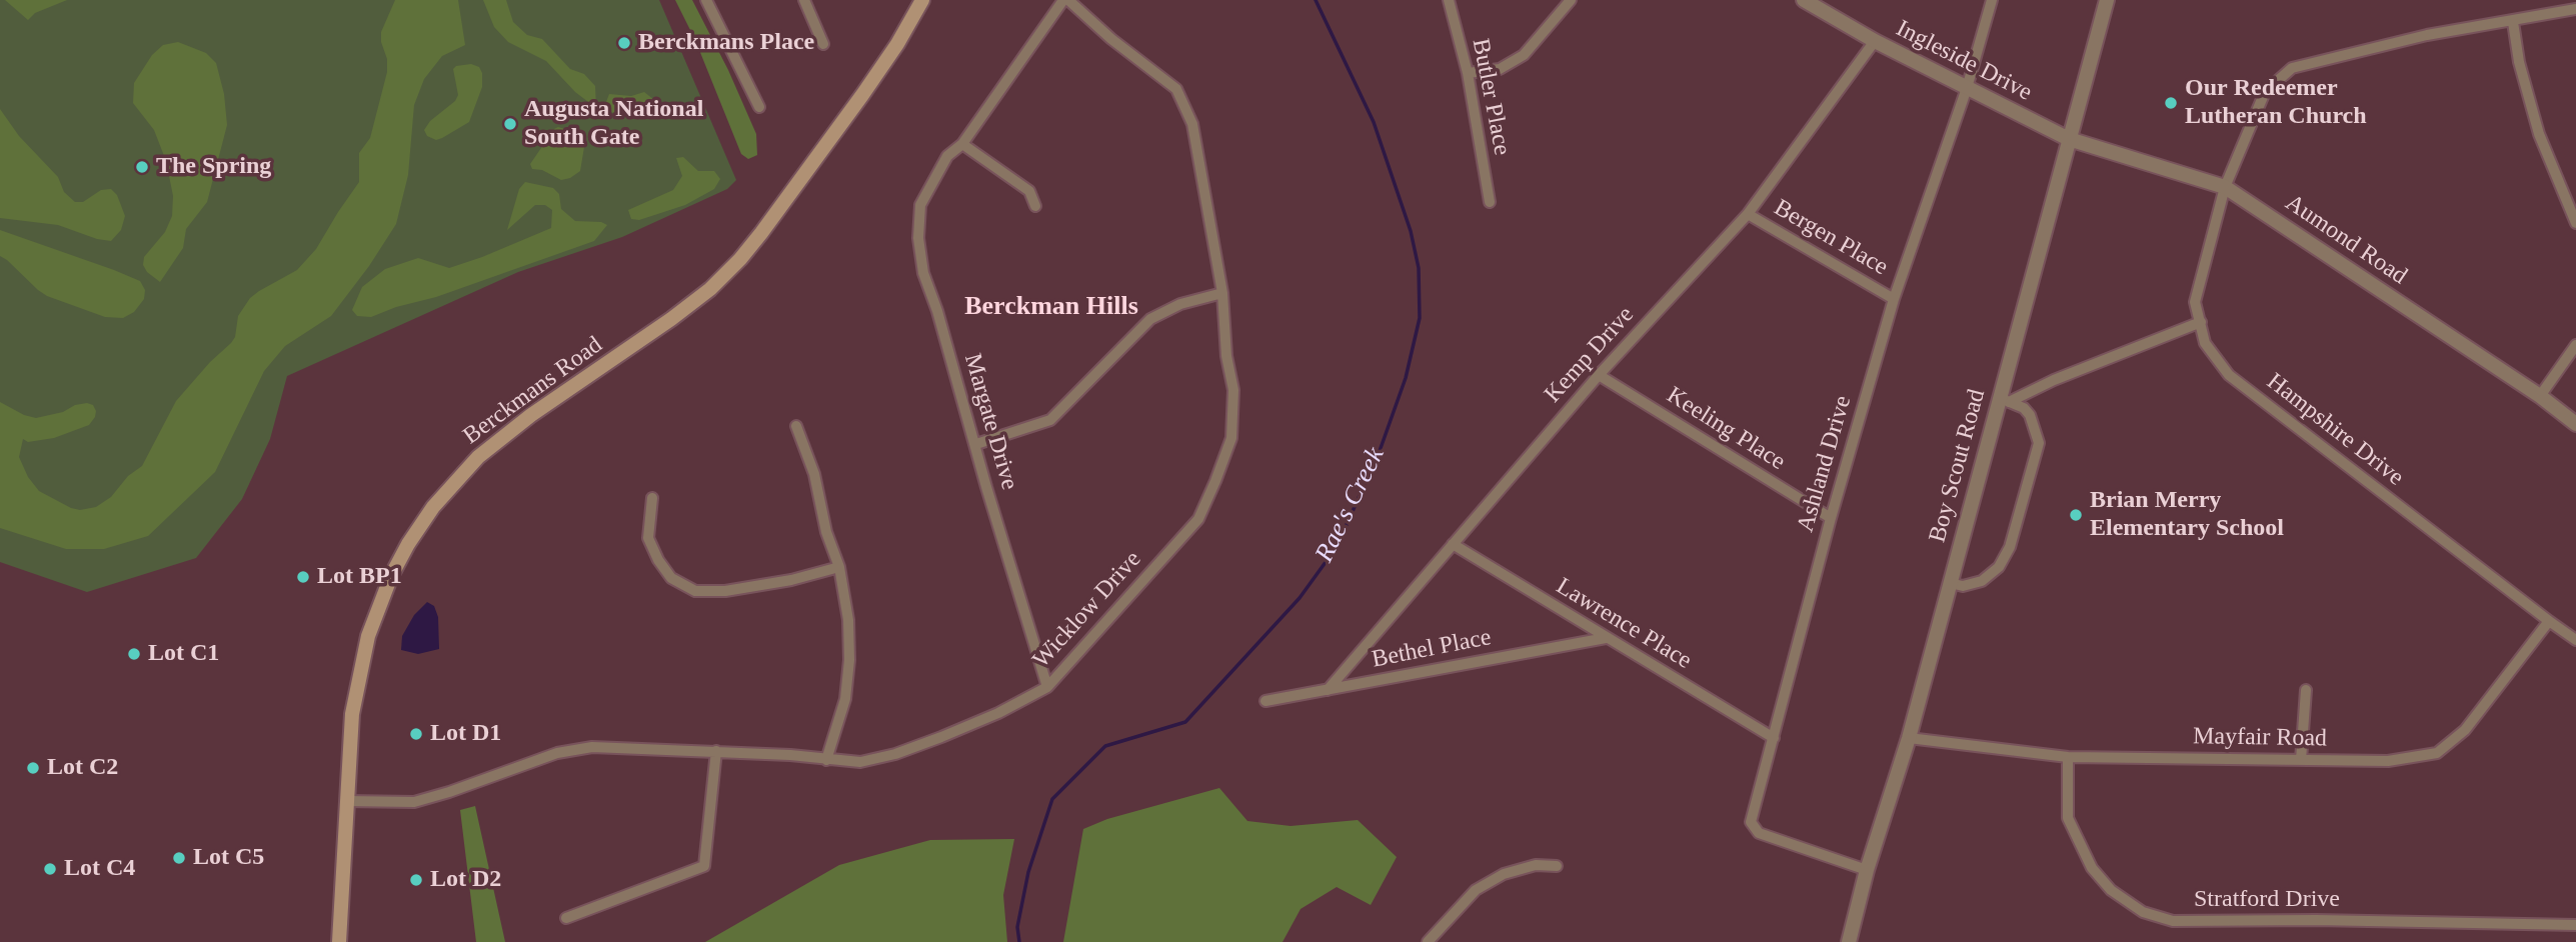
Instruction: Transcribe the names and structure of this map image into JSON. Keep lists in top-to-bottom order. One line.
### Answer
{"streets":{"main road":["Berckmans Road"],"street":["Ingleside Drive","Butler Place","Bergen Place","Aumond Road","Kemp Drive","Margate Drive","Keeling Place","Hampshire Drive","Ashland Drive","Boy Scout Road","Wicklow Drive","Lawrence Place","Bethel Place","Mayfair Road","Stratford Drive"]},"crossings":[["Ingleside Drive","Aumond Road"],["Ingleside Drive","Kemp Drive"],["Ingleside Drive","Ashland Drive"],["Ingleside Drive","Boy Scout Road"],["Bergen Place","Kemp Drive"],["Bergen Place","Ashland Drive"],["Aumond Road","Hampshire Drive"],["Aumond Road","Boy Scout Road"],["Kemp Drive","Keeling Place"],["Kemp Drive","Lawrence Place"],["Kemp Drive","Bethel Place"],["Berckmans Road","Wicklow Drive"],["Margate Drive","Wicklow Drive"],["Keeling Place","Ashland Drive"],["Hampshire Drive","Mayfair Road"],["Ashland Drive","Boy Scout Road"],["Ashland Drive","Lawrence Place"],["Boy Scout Road","Mayfair Road"],["Lawrence Place","Bethel Place"],["Mayfair Road","Stratford Drive"]],"districts":["Berckman Hills"],"water":["Rae's Creek"],"places":["Berckmans Place","Our Redeemer Lutheran Church","Augusta National South Gate","The Spring","Brian Merry Elementary School","Lot BP1","Lot C1","Lot D1","Lot C2","Lot C5","Lot C4","Lot D2"]}
